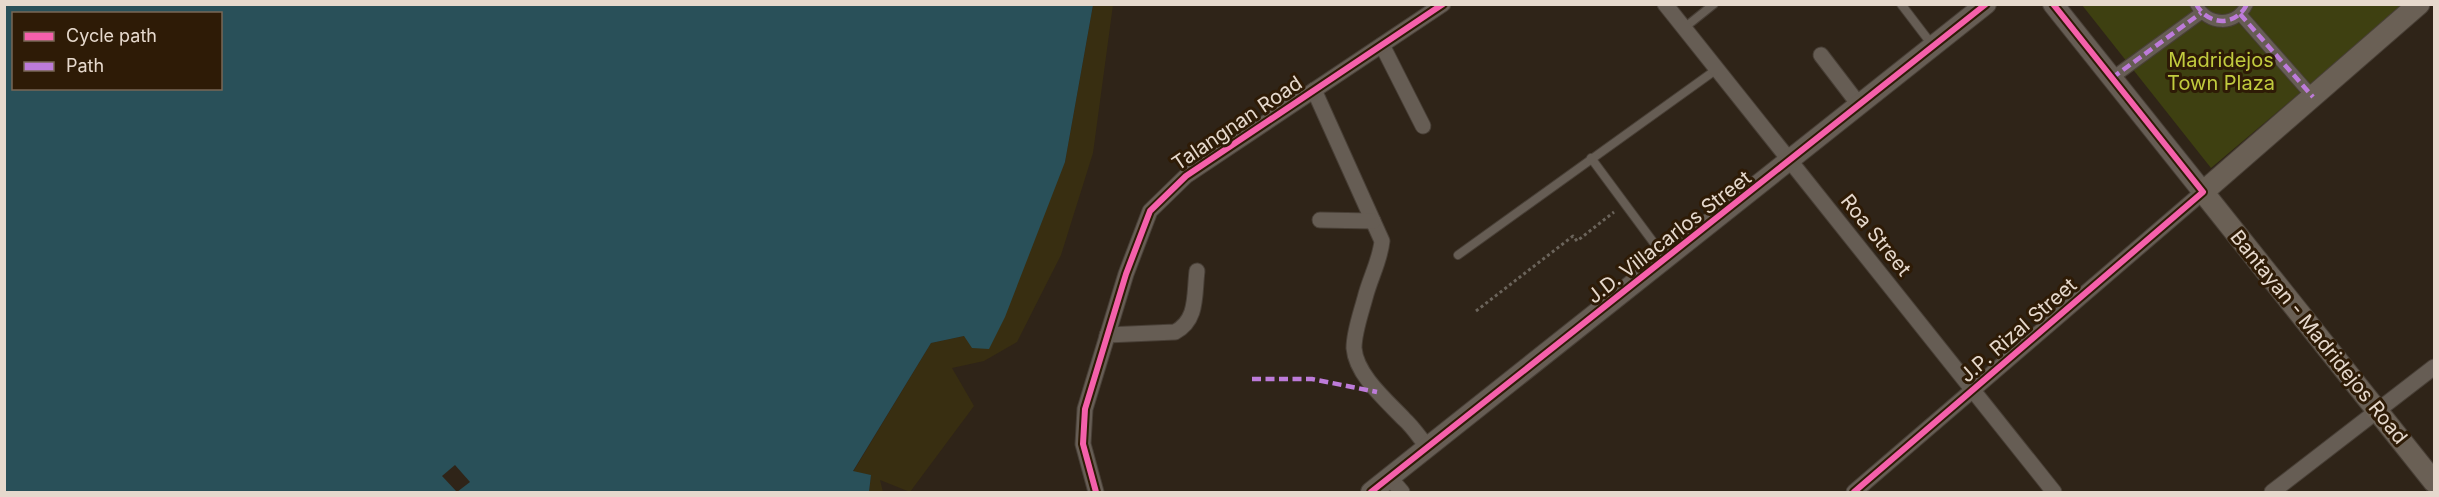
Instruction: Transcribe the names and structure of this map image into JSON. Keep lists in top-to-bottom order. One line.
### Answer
{"streets":{"main road":["J.P. Rizal Street","Bantayan - Madridejos Road"],"street":["Talangnan Road","Roa Street","J.D. Villacarlos Street"]},"crossings":[["Roa Street","J.D. Villacarlos Street"],["Roa Street","J.P. Rizal Street"],["J.P. Rizal Street","Bantayan - Madridejos Road"]],"parks":["Madridejos Town Plaza"],"legend":["Cycle path","Path"]}
